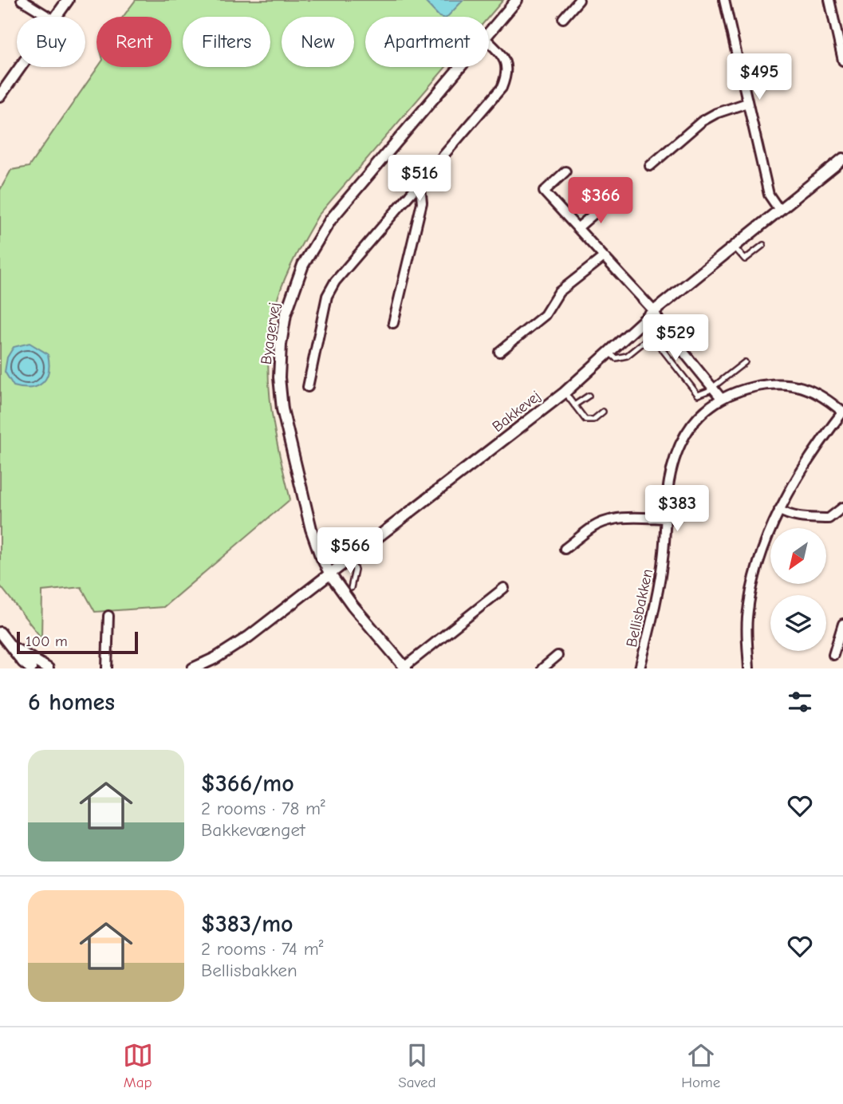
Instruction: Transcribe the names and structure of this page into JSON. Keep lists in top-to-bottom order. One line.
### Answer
{"streets":{"street":["Byagervej","Bakkevej","Bellisbakken"]},"crossings":[["Byagervej","Bakkevej"]],"scale_bar":"100 m","north":"bottom left","page":{"chip":["Buy","Rent","Filters","New","Apartment"],"price":["$495","$516","$366","$529","$383","$566"],"scale":"100 m","heading":"6 homes","list":[{"name":"$366/mo","note":"2 rooms · 78 m² · Bakkevænget"},{"name":"$383/mo","note":"2 rooms · 74 m² · Bellisbakken"}],"tabs":["Map","Saved","Home"]}}
